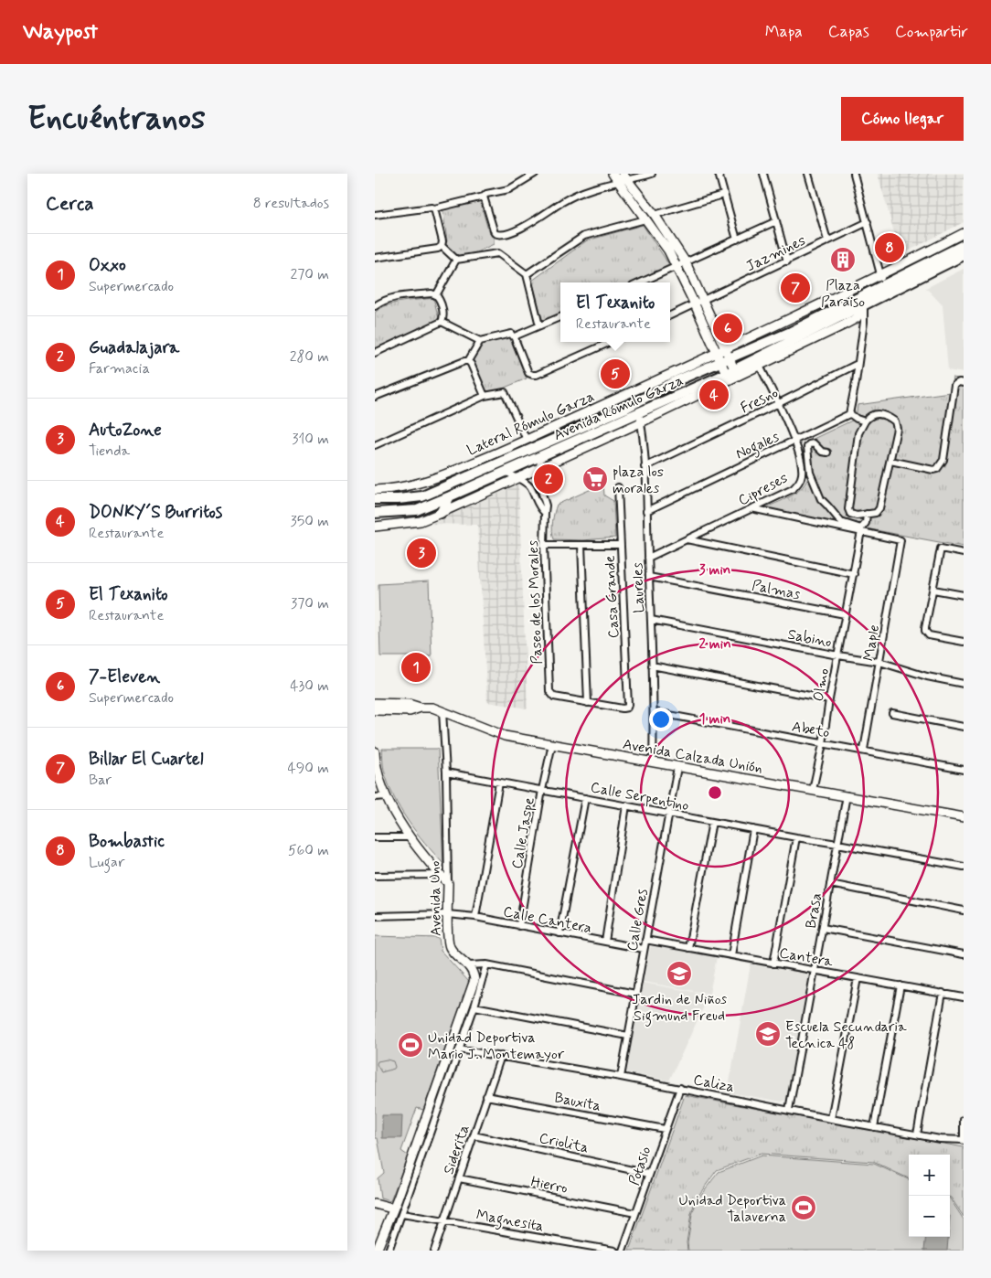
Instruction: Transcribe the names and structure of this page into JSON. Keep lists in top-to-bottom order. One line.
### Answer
{"streets":{"main road":["Avenida Rómulo Garza"],"street":["Jazmines","Fresno","Lateral Rómulo Garza","Nogales","Cipreses","Laureles","Palmas","Casa Grande","Paseo de los Morales","Sabino","Maple","Olmo","Abeto","Avenida Calzada Unión","Calle Serpentino","Calle Jaspe","Avenida Uno","Brasa","Calle Cantera","Calle Gres","Cantera","Caliza","Bauxita","Criolita","Siderita","Potasio","Hierro","Magnesita"]},"crossings":[["Fresno","Cipreses"],["Fresno","Laureles"],["Avenida Rómulo Garza","Lateral Rómulo Garza"],["Avenida Rómulo Garza","Laureles"],["Avenida Rómulo Garza","Paseo de los Morales"],["Nogales","Cipreses"],["Nogales","Laureles"],["Cipreses","Laureles"],["Laureles","Palmas"],["Laureles","Sabino"],["Laureles","Abeto"],["Laureles","Avenida Calzada Unión"],["Palmas","Olmo"],["Casa Grande","Paseo de los Morales"],["Sabino","Maple"],["Sabino","Olmo"],["Maple","Olmo"],["Maple","Abeto"],["Olmo","Abeto"],["Olmo","Avenida Calzada Unión"],["Avenida Calzada Unión","Calle Jaspe"],["Avenida Calzada Unión","Avenida Uno"],["Avenida Calzada Unión","Brasa"],["Avenida Calzada Unión","Calle Gres"],["Calle Serpentino","Calle Jaspe"],["Calle Serpentino","Avenida Uno"],["Calle Serpentino","Brasa"],["Calle Serpentino","Calle Gres"],["Calle Jaspe","Calle Cantera"],["Avenida Uno","Calle Cantera"],["Brasa","Cantera"],["Brasa","Caliza"],["Calle Cantera","Calle Gres"],["Calle Gres","Cantera"],["Calle Gres","Caliza"],["Caliza","Siderita"],["Caliza","Potasio"],["Bauxita","Siderita"],["Bauxita","Potasio"],["Criolita","Siderita"],["Criolita","Potasio"],["Siderita","Hierro"],["Siderita","Magnesita"],["Potasio","Hierro"]],"places":{"building":["Plaza Paraiso"],"supermarket":["plaza los morales"],"school or university":["Jardin de Niños Sigmund Freud","Escuela Secundaria Tecnica 48"],"sports":["Unidad Deportiva Mario J. Montemayor","Unidad Deportiva Talaverna"]},"page":{"header":"Waypost","nav":["Mapa","Capas","Compartir"],"buttons":"Cómo llegar","title":"Encuéntranos","heading":["Cerca","8 resultados"],"pins":["8","7","6","5","4","2","3","1"],"list":[{"mark":"1","name":"Oxxo","note":"Supermercado","value":"270 m"},{"mark":"2","name":"Guadalajara","note":"Farmacia","value":"280 m"},{"mark":"3","name":"AutoZone","note":"Tienda","value":"310 m"},{"mark":"4","name":"DONKY´S Burritos","note":"Restaurante","value":"350 m"},{"mark":"5","name":"El Texanito","note":"Restaurante","value":"370 m"},{"mark":"6","name":"7-Eleven","note":"Supermercado","value":"430 m"},{"mark":"7","name":"Billar El Cuartel","note":"Bar","value":"490 m"},{"mark":"8","name":"Bombastic","note":"Lugar","value":"560 m"}],"popup":["El Texanito","Restaurante"],"map_buttons":["+","−"]},"rings":["3 min","2 min","1 min"]}
